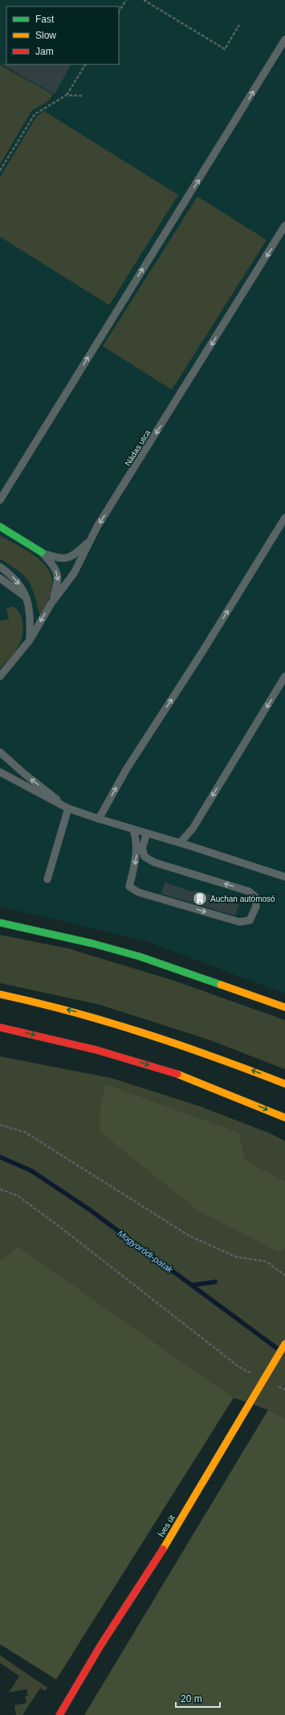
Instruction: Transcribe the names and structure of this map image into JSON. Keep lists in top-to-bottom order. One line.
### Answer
{"streets":{"main road":["Íves út"],"lane":["Nádas utca"]},"one_way":["Nádas utca"],"water":["Mogyoródi-patak"],"places":{"building":["Auchan autómosó"]},"legend":["Fast","Slow","Jam"],"scale_bar":"20 m"}
